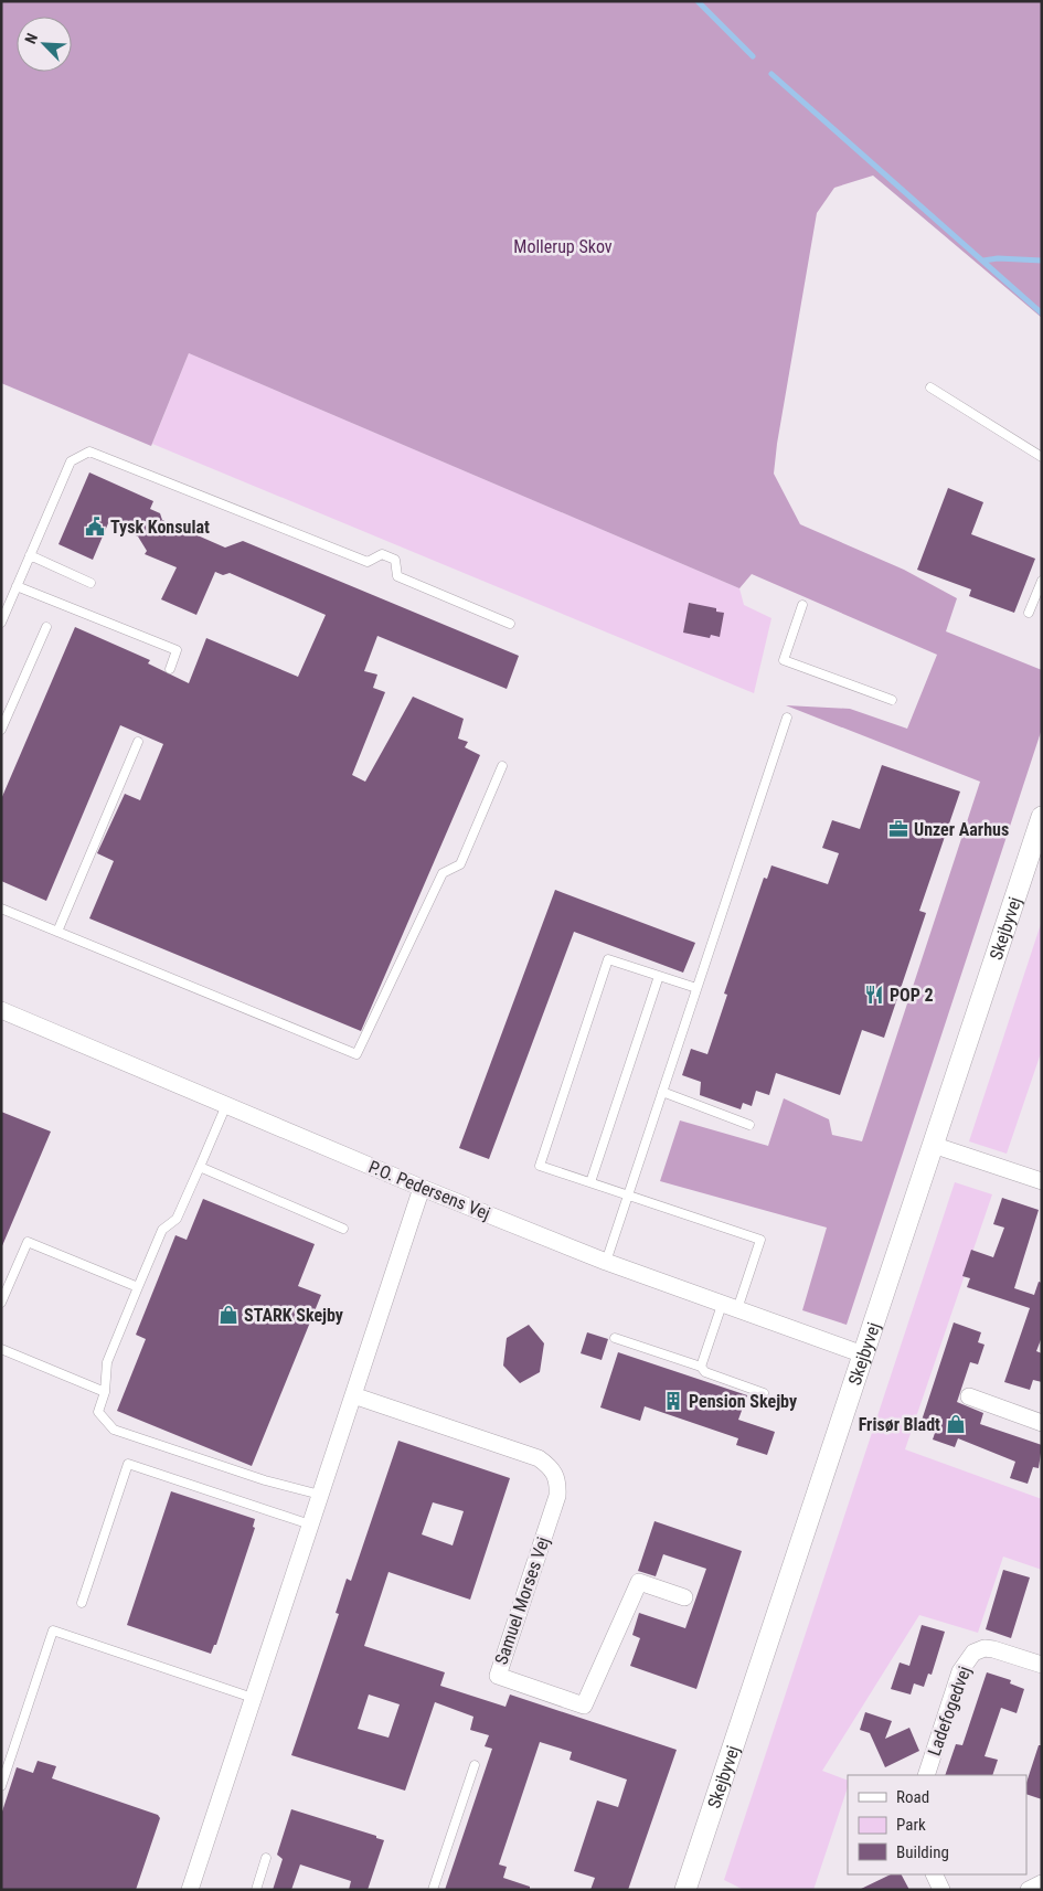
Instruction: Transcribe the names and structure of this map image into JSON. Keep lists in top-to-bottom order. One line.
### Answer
{"streets":{"street":["Skejbyvej","P.O. Pedersens Vej","Samuel Morses Vej","Ladefogedvej"]},"crossings":[["Skejbyvej","P.O. Pedersens Vej"]],"parks":["Mollerup Skov"],"places":{"public building":["Tysk Konsulat"],"office":["Unzer Aarhus"],"restaurant":["POP 2"],"shop":["STARK Skejby","Frisør Bladt"],"building":["Pension Skejby"]},"legend":["Road","Park","Building"],"north":"top left"}
